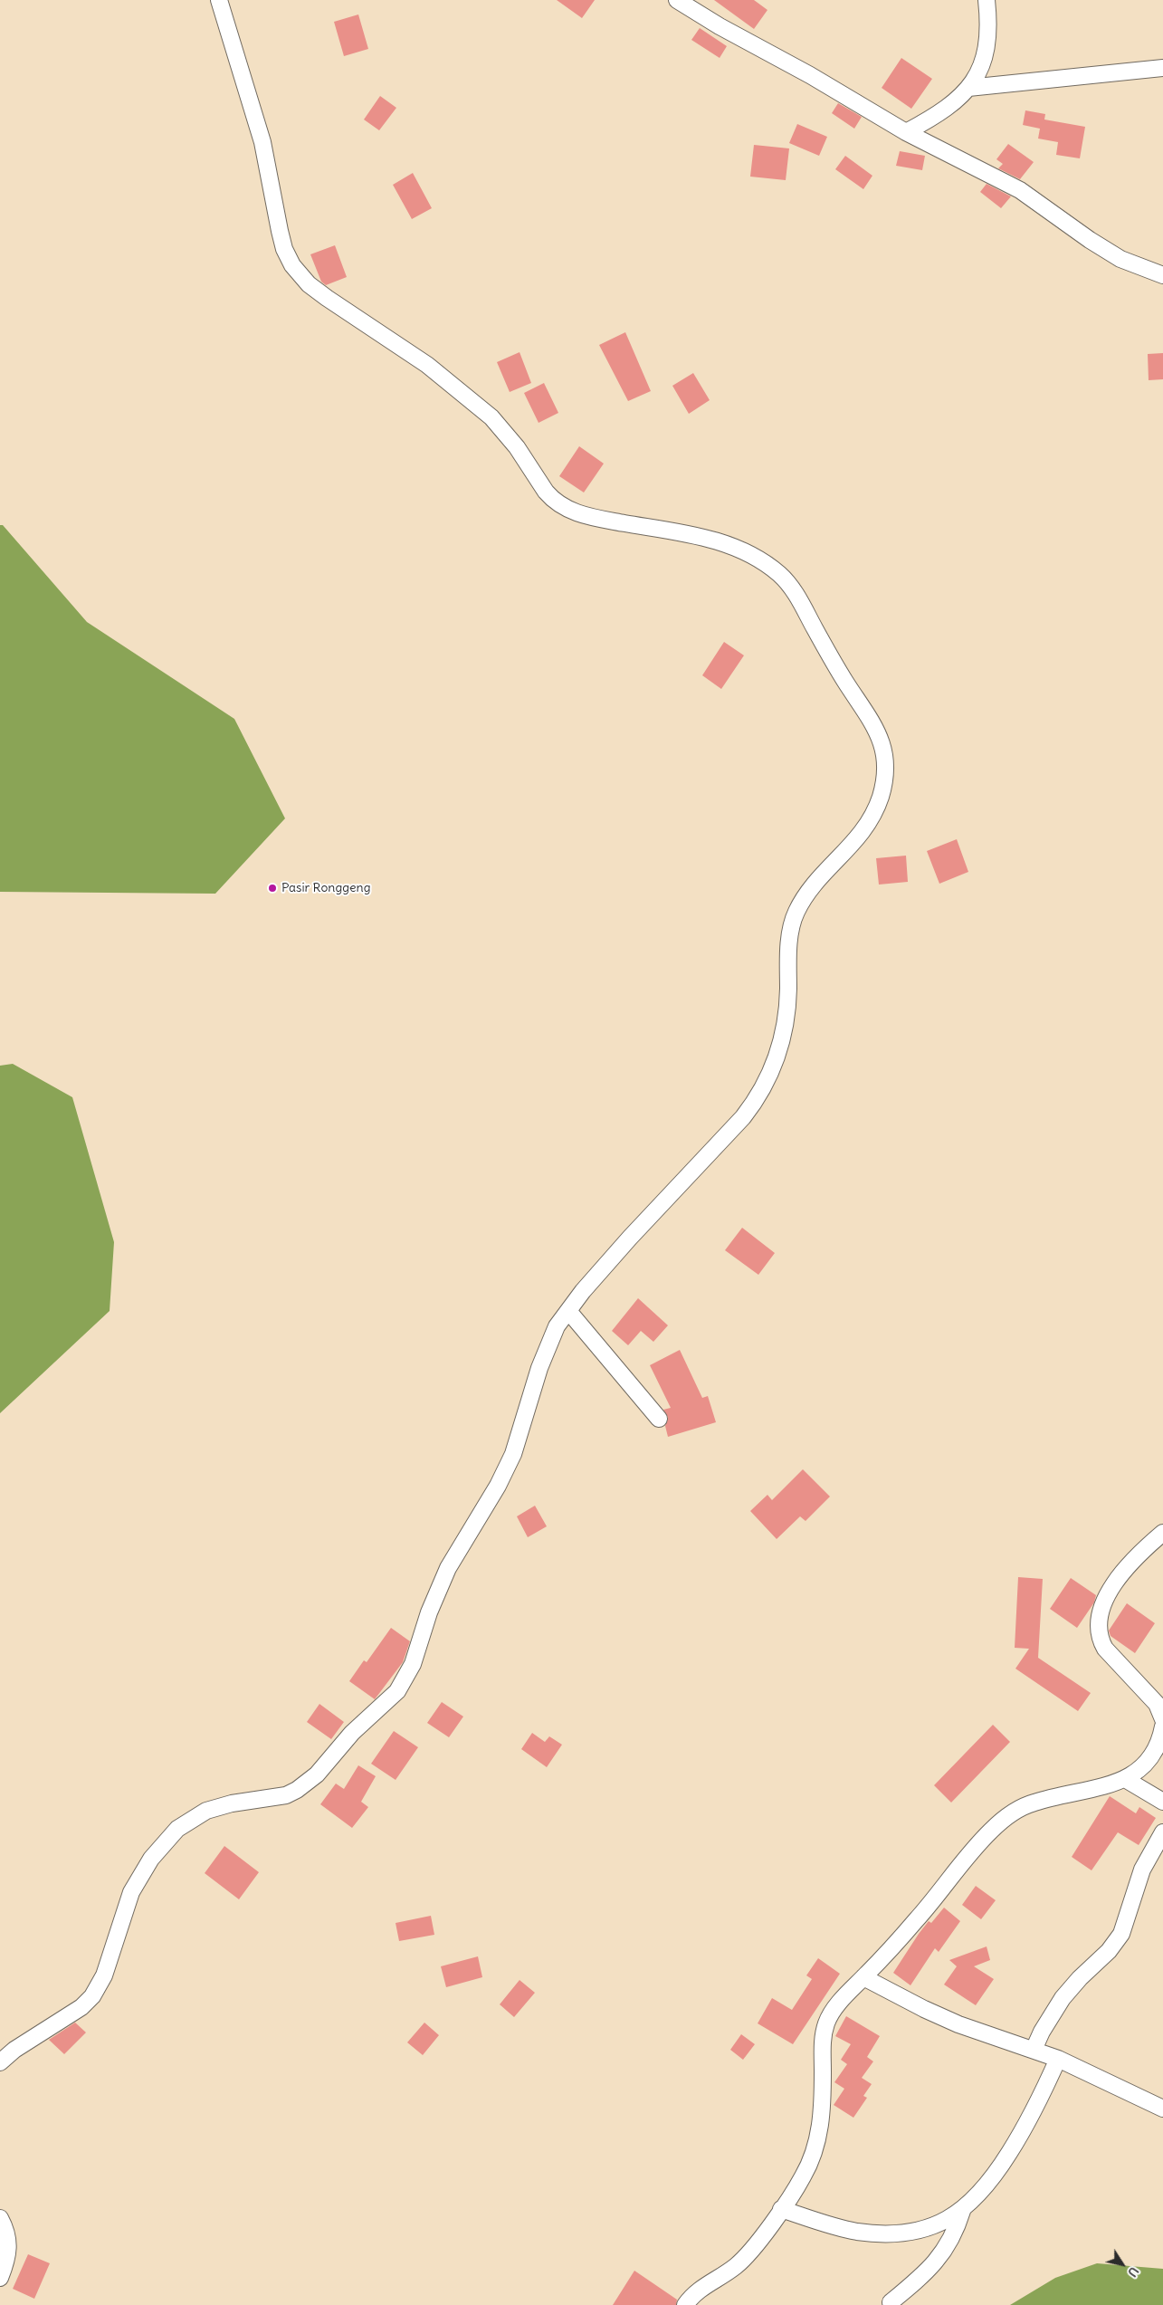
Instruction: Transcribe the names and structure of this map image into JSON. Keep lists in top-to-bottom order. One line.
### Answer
{"places":["Pasir Ronggeng"],"north":"bottom right"}
